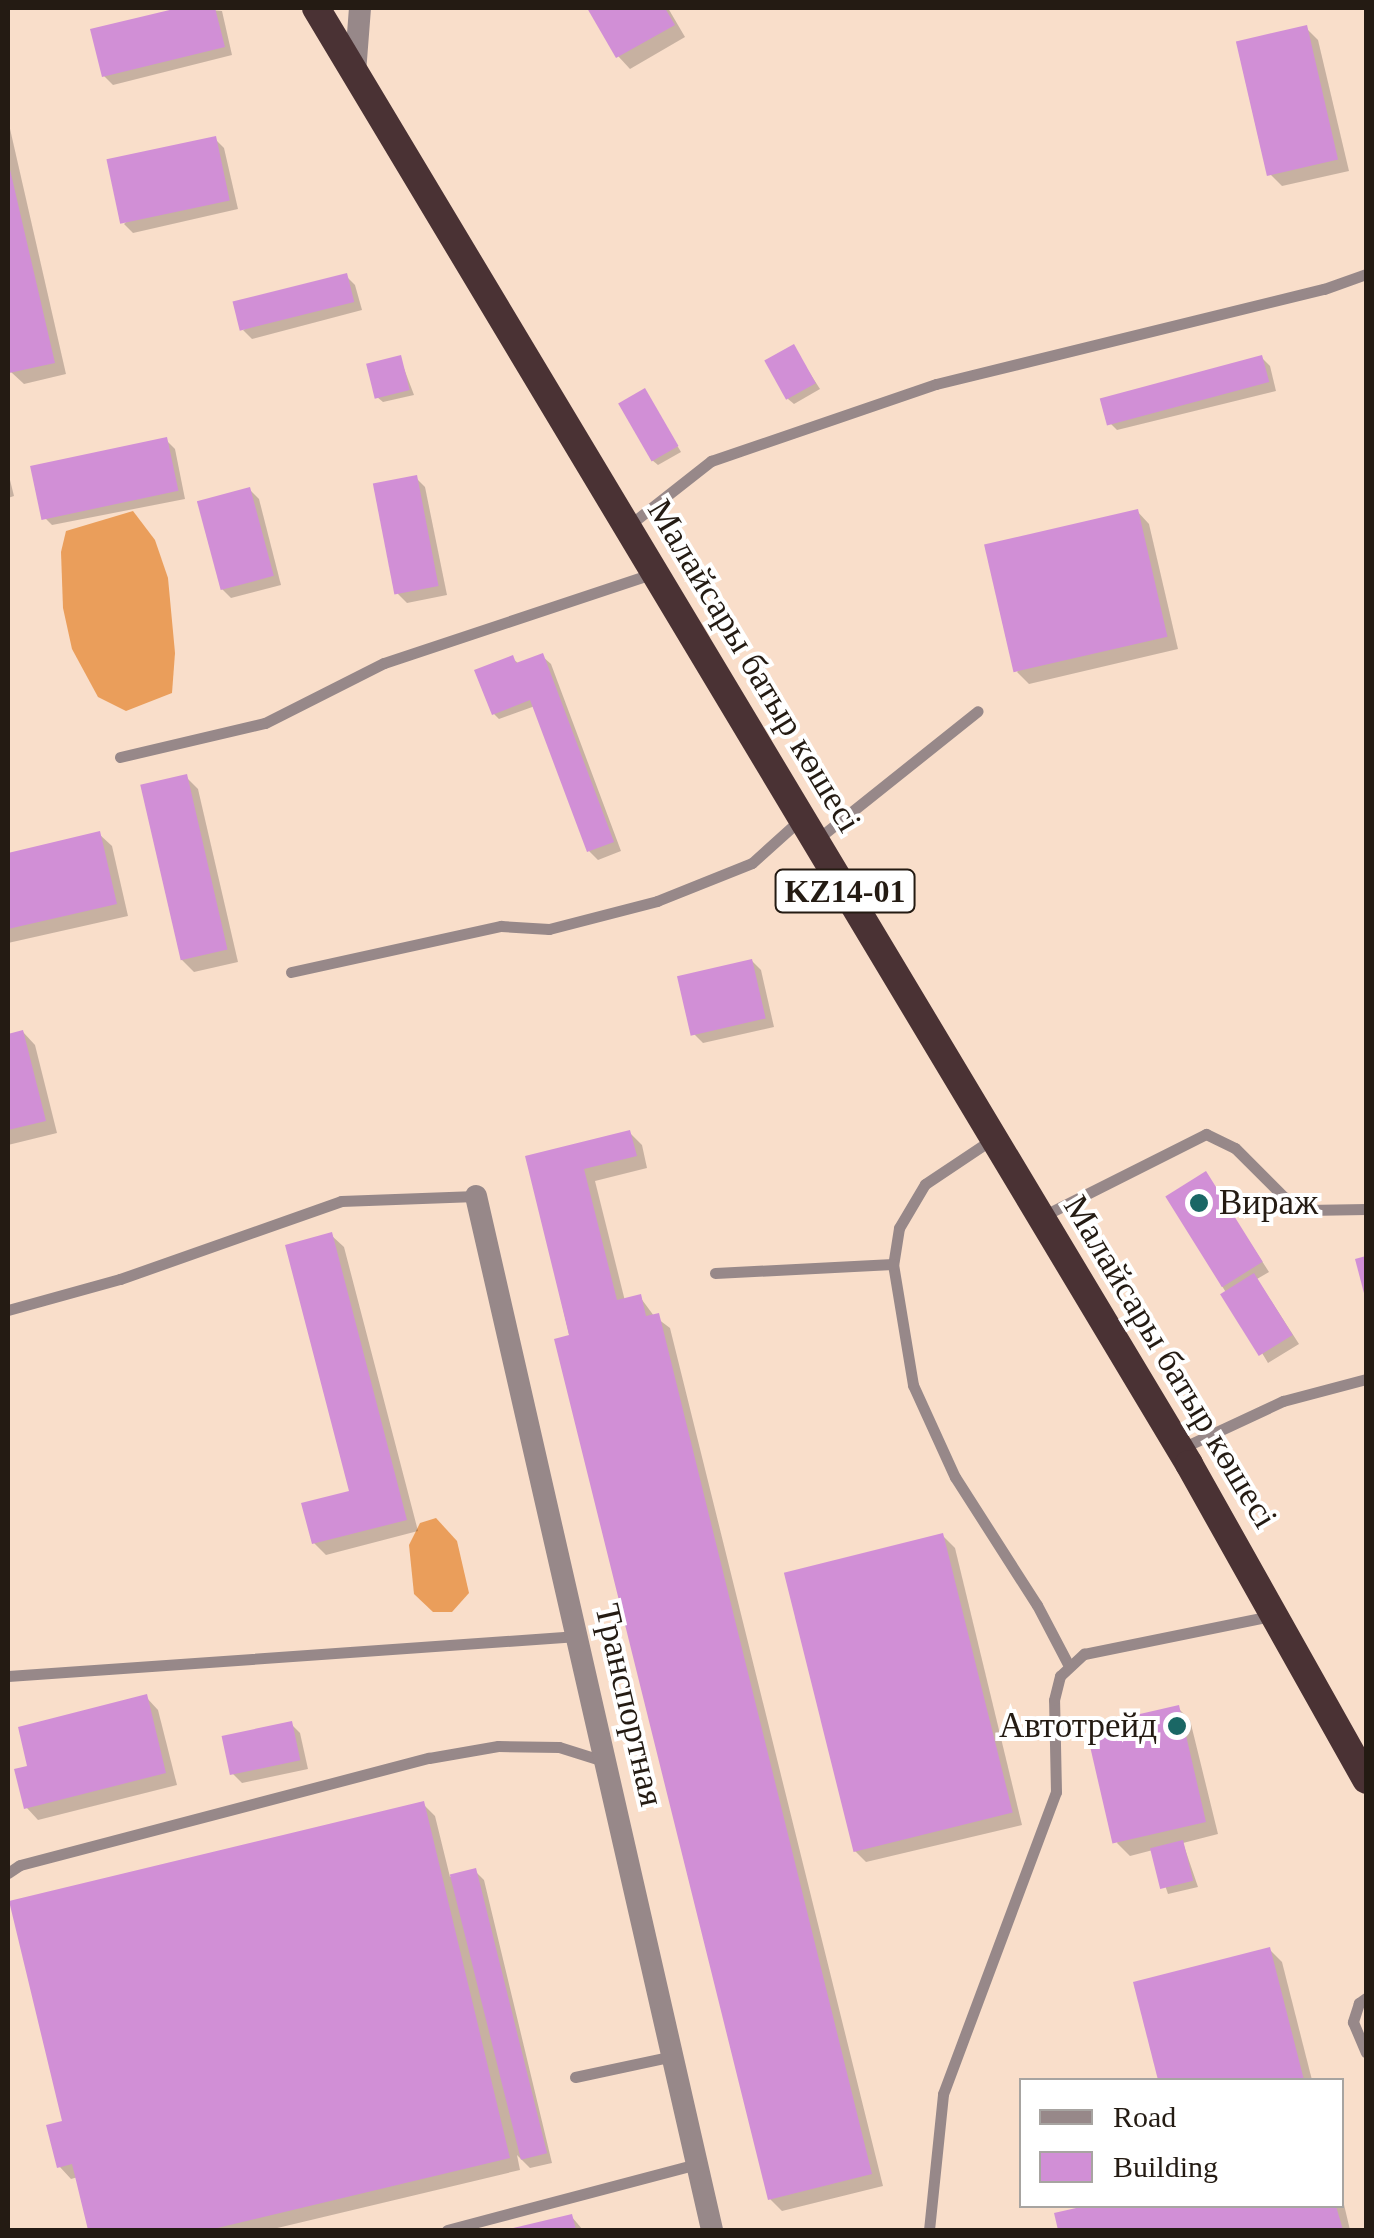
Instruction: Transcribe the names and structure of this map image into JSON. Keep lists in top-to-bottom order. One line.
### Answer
{"streets":{"highway":["Малайсары батыр көшесі","KZ14-01"],"street":["Транспортная"]},"places":["Вираж","Автотрейд"],"legend":["Road","Building"]}
